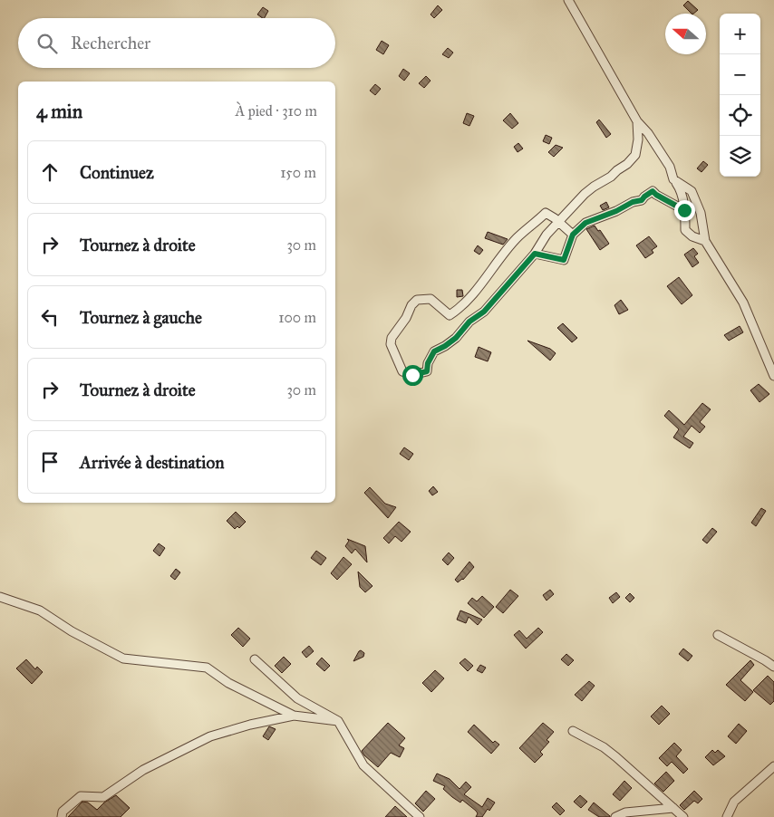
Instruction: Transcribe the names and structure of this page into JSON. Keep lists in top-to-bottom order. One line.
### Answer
{"north":"left","page":{"map_buttons":["+","−"],"search":"Rechercher","heading":["4 min","À pied · 310 m"],"list":[["Continuez","150 m"],["Tournez à droite","30 m"],["Tournez à gauche","100 m"],["Tournez à droite","30 m"],"Arrivée à destination"]}}
